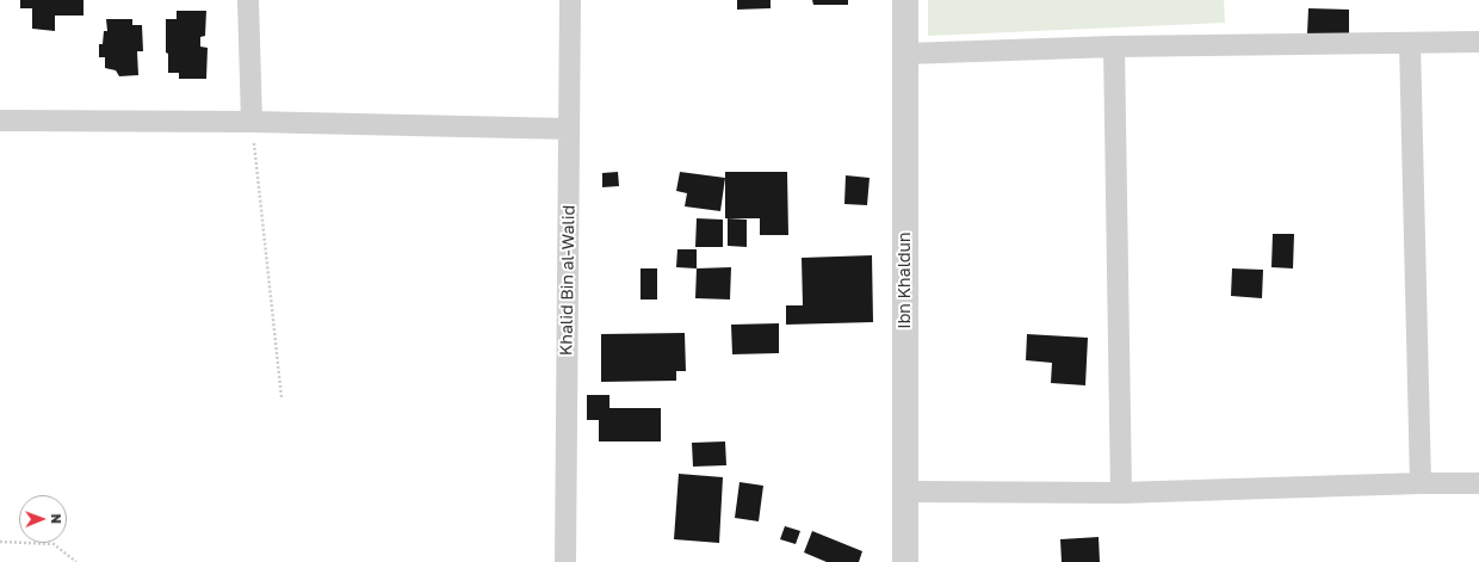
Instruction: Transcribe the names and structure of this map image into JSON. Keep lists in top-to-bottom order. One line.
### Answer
{"streets":{"street":["Khalid Bin al-Walid","Ibn Khaldun"]},"north":"right"}
